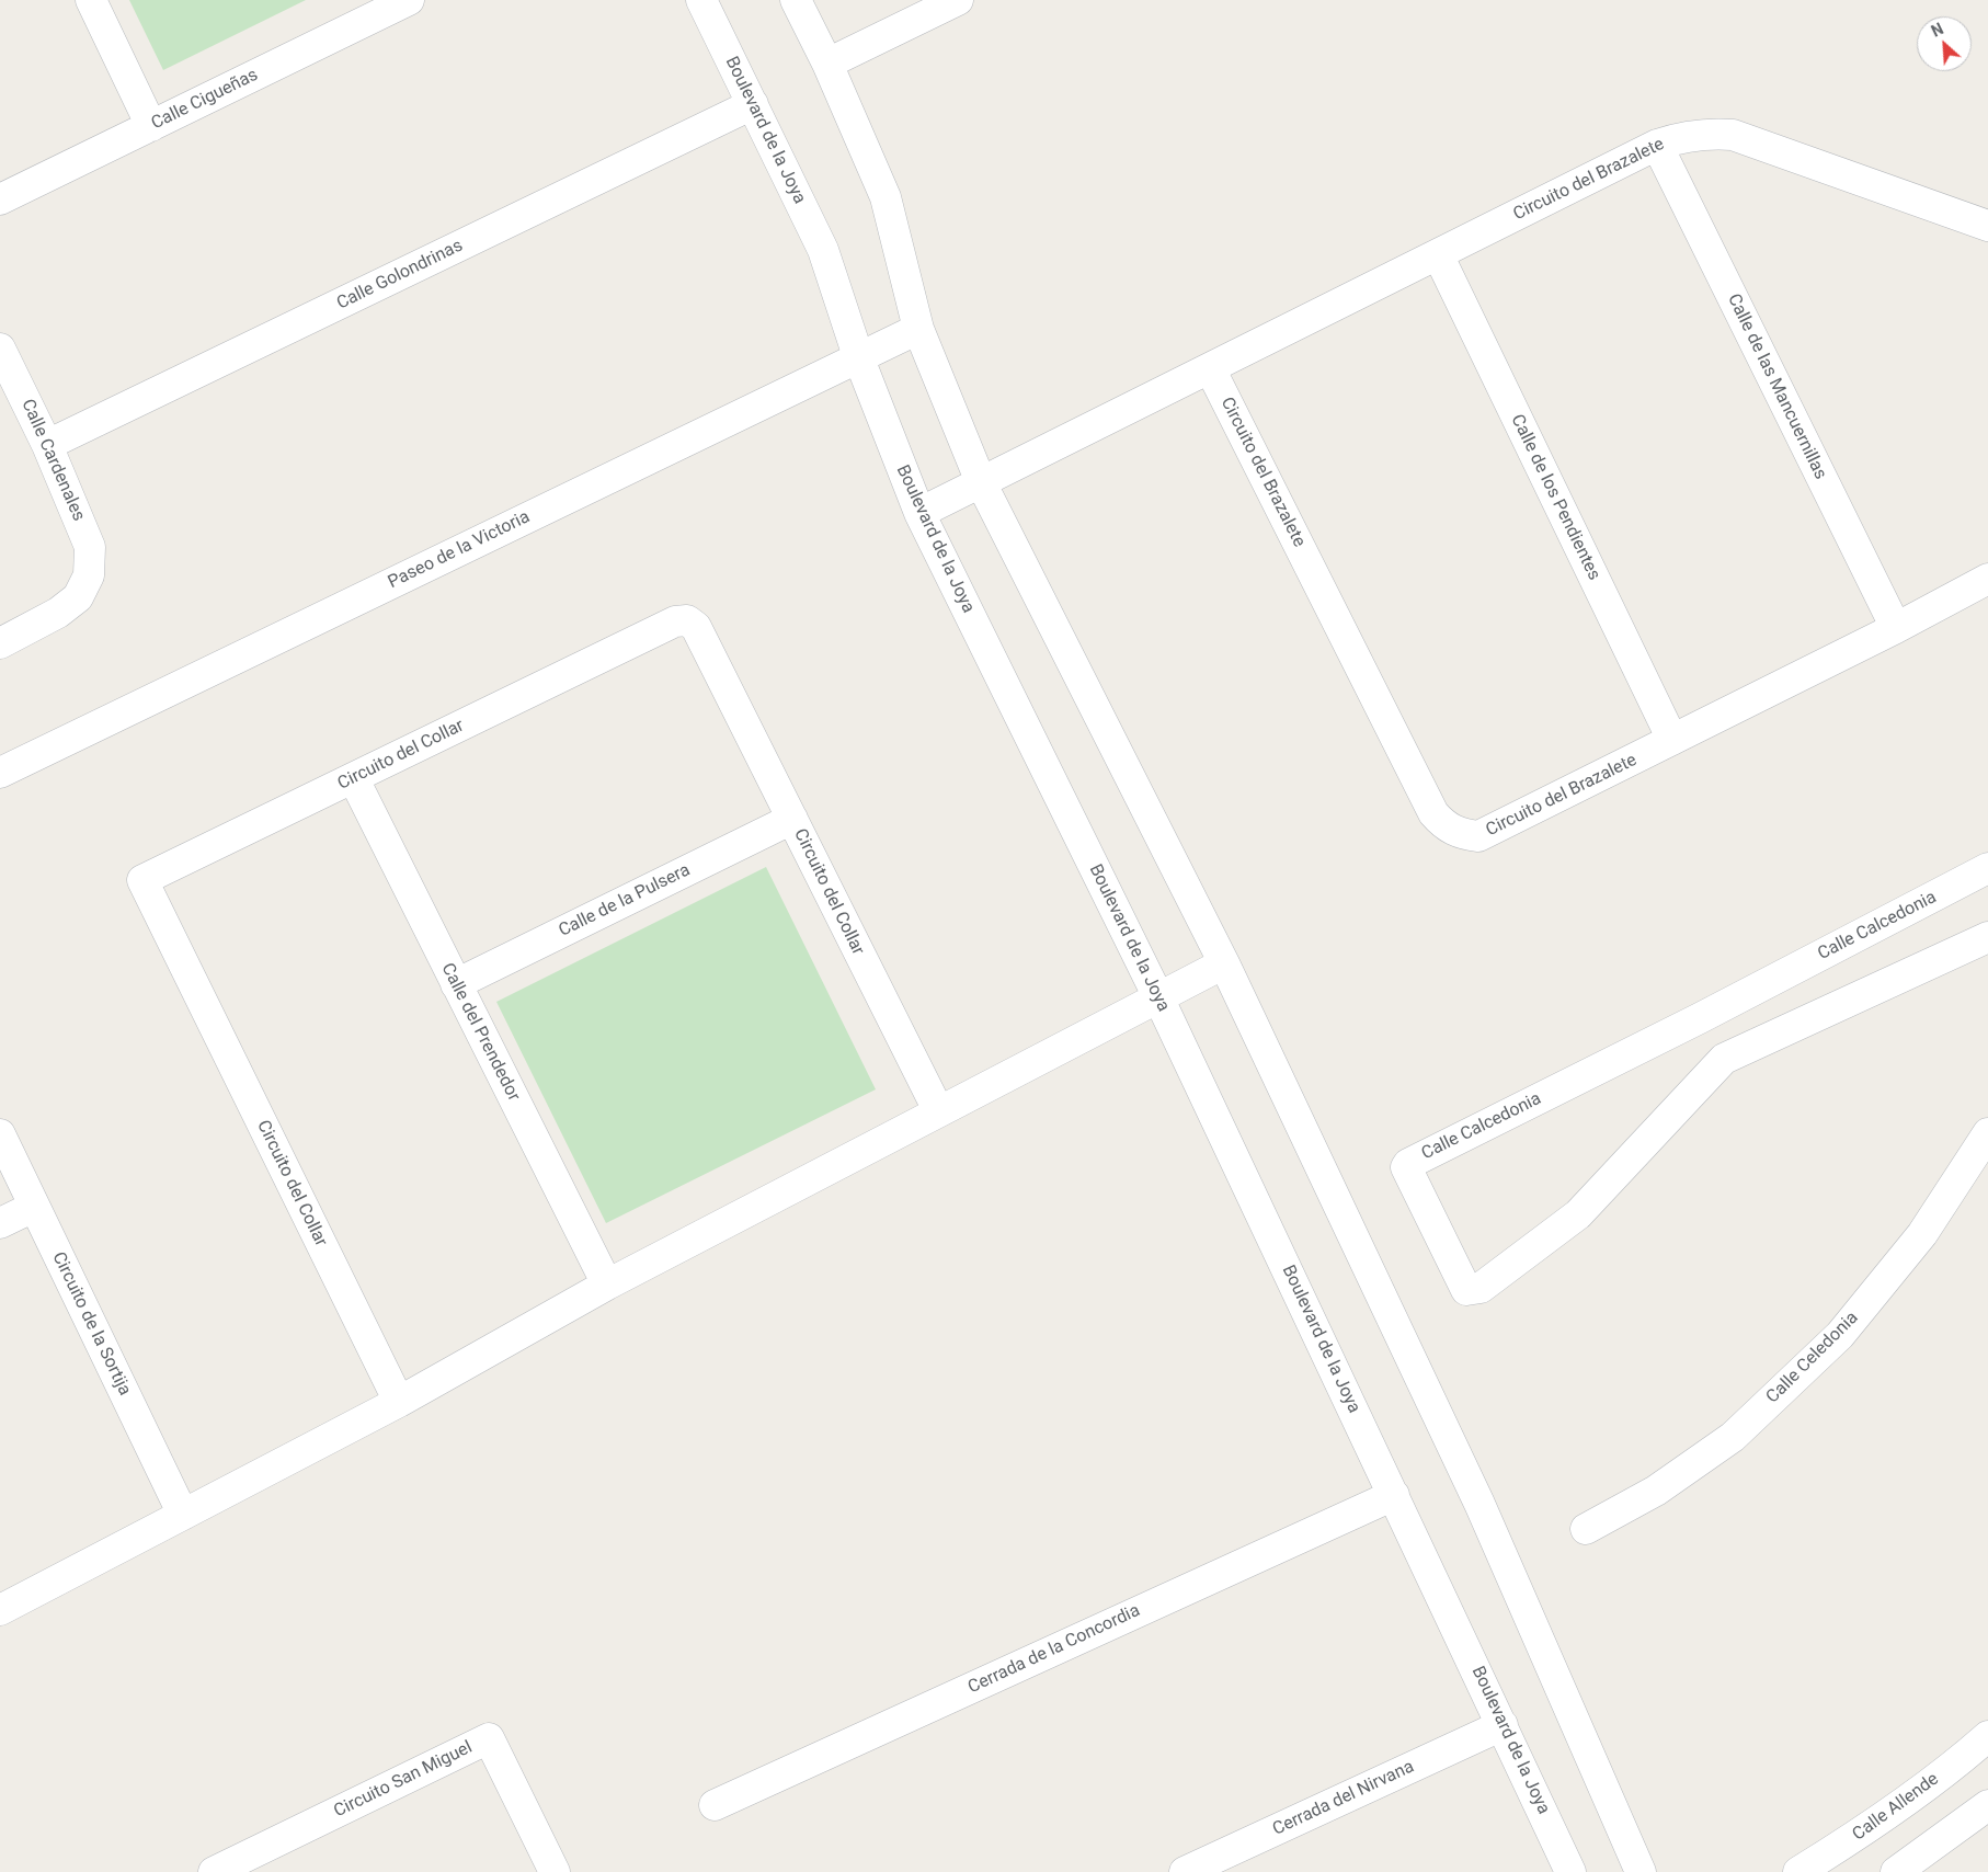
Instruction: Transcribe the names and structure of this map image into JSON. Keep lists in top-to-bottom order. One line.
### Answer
{"streets":{"street":["Calle Cigueñas","Boulevard de la Joya","Circuito del Brazalete","Calle Golondrinas","Calle de las Mancuernillas","Calle Cardenales","Calle de los Pendientes","Paseo de la Victoria","Circuito del Collar","Calle de la Pulsera","Calle Calcedonia","Calle del Prendedor","Circuito de la Sortija","Calle Celedonia","Cerrada de la Concordia","Circuito San Miguel","Cerrada del Nirvana","Calle Allende"]},"crossings":[["Boulevard de la Joya","Circuito del Brazalete"],["Boulevard de la Joya","Calle Golondrinas"],["Boulevard de la Joya","Paseo de la Victoria"],["Boulevard de la Joya","Cerrada de la Concordia"],["Boulevard de la Joya","Cerrada del Nirvana"],["Circuito del Brazalete","Calle de las Mancuernillas"],["Circuito del Brazalete","Calle de los Pendientes"],["Calle Golondrinas","Calle Cardenales"],["Circuito del Collar","Calle de la Pulsera"],["Circuito del Collar","Calle del Prendedor"],["Calle de la Pulsera","Calle del Prendedor"]],"north":"top left"}
